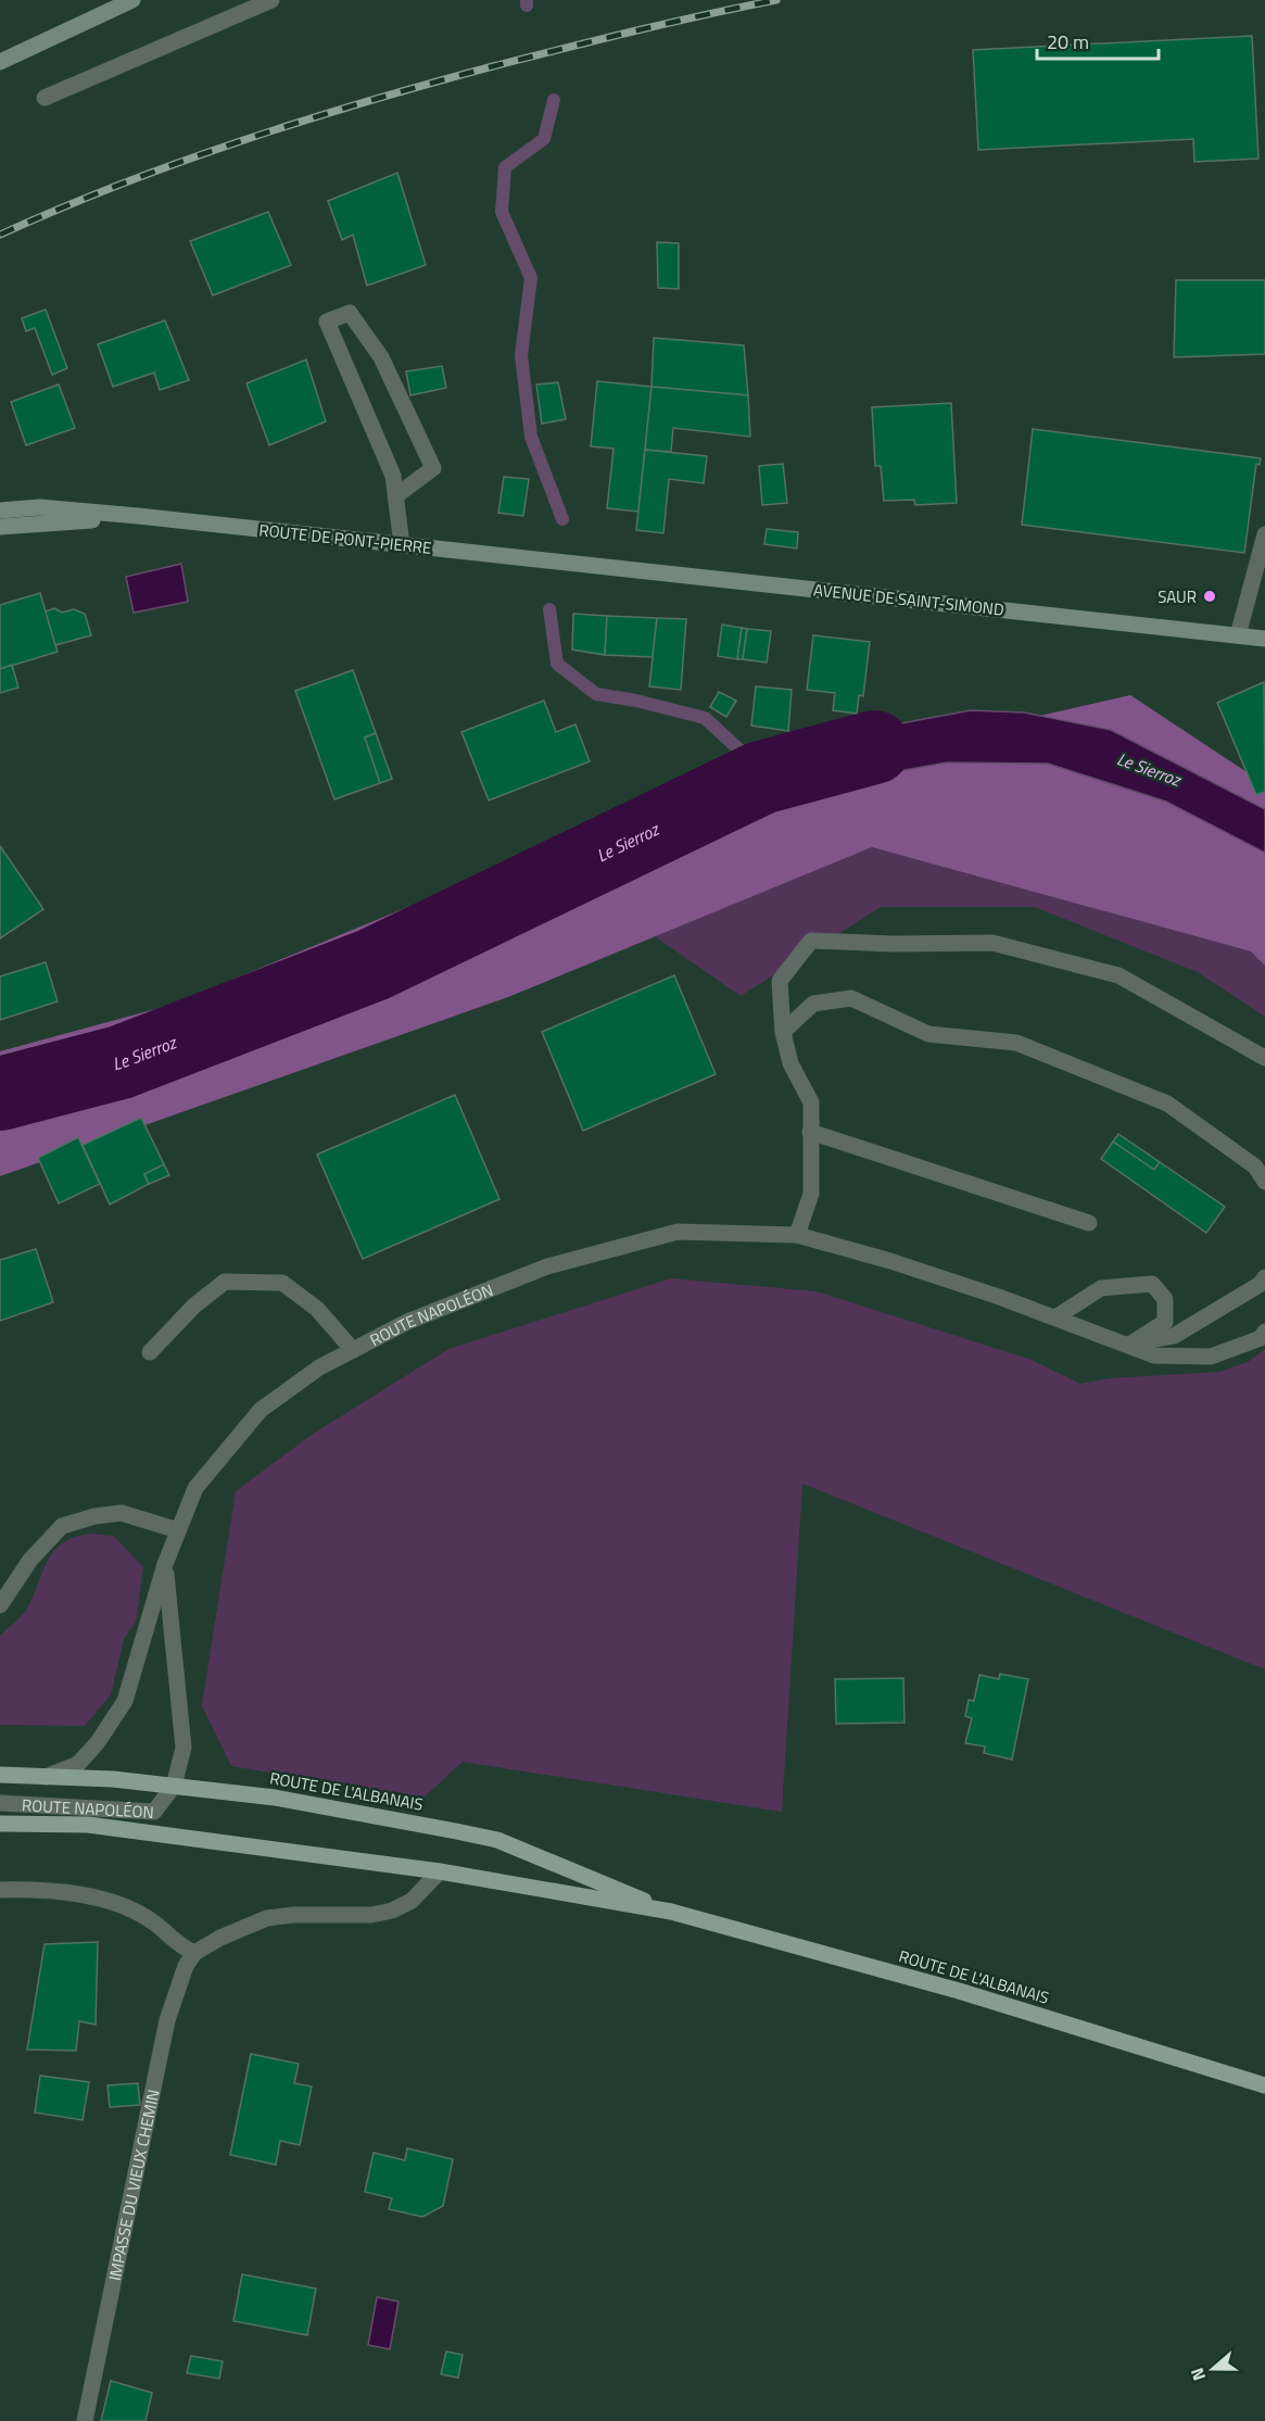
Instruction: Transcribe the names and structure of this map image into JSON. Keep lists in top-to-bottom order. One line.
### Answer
{"streets":{"main road":["ROUTE DE PONT-PIERRE","AVENUE DE SAINT-SIMOND","ROUTE DE L'ALBANAIS"],"street":["ROUTE NAPOLÉON","IMPASSE DU VIEUX CHEMIN"]},"crossings":[["ROUTE DE PONT-PIERRE","AVENUE DE SAINT-SIMOND"],["ROUTE NAPOLÉON","ROUTE DE L'ALBANAIS"]],"water":["Le Sierroz"],"places":["SAUR"],"scale_bar":"20 m","north":"left"}
